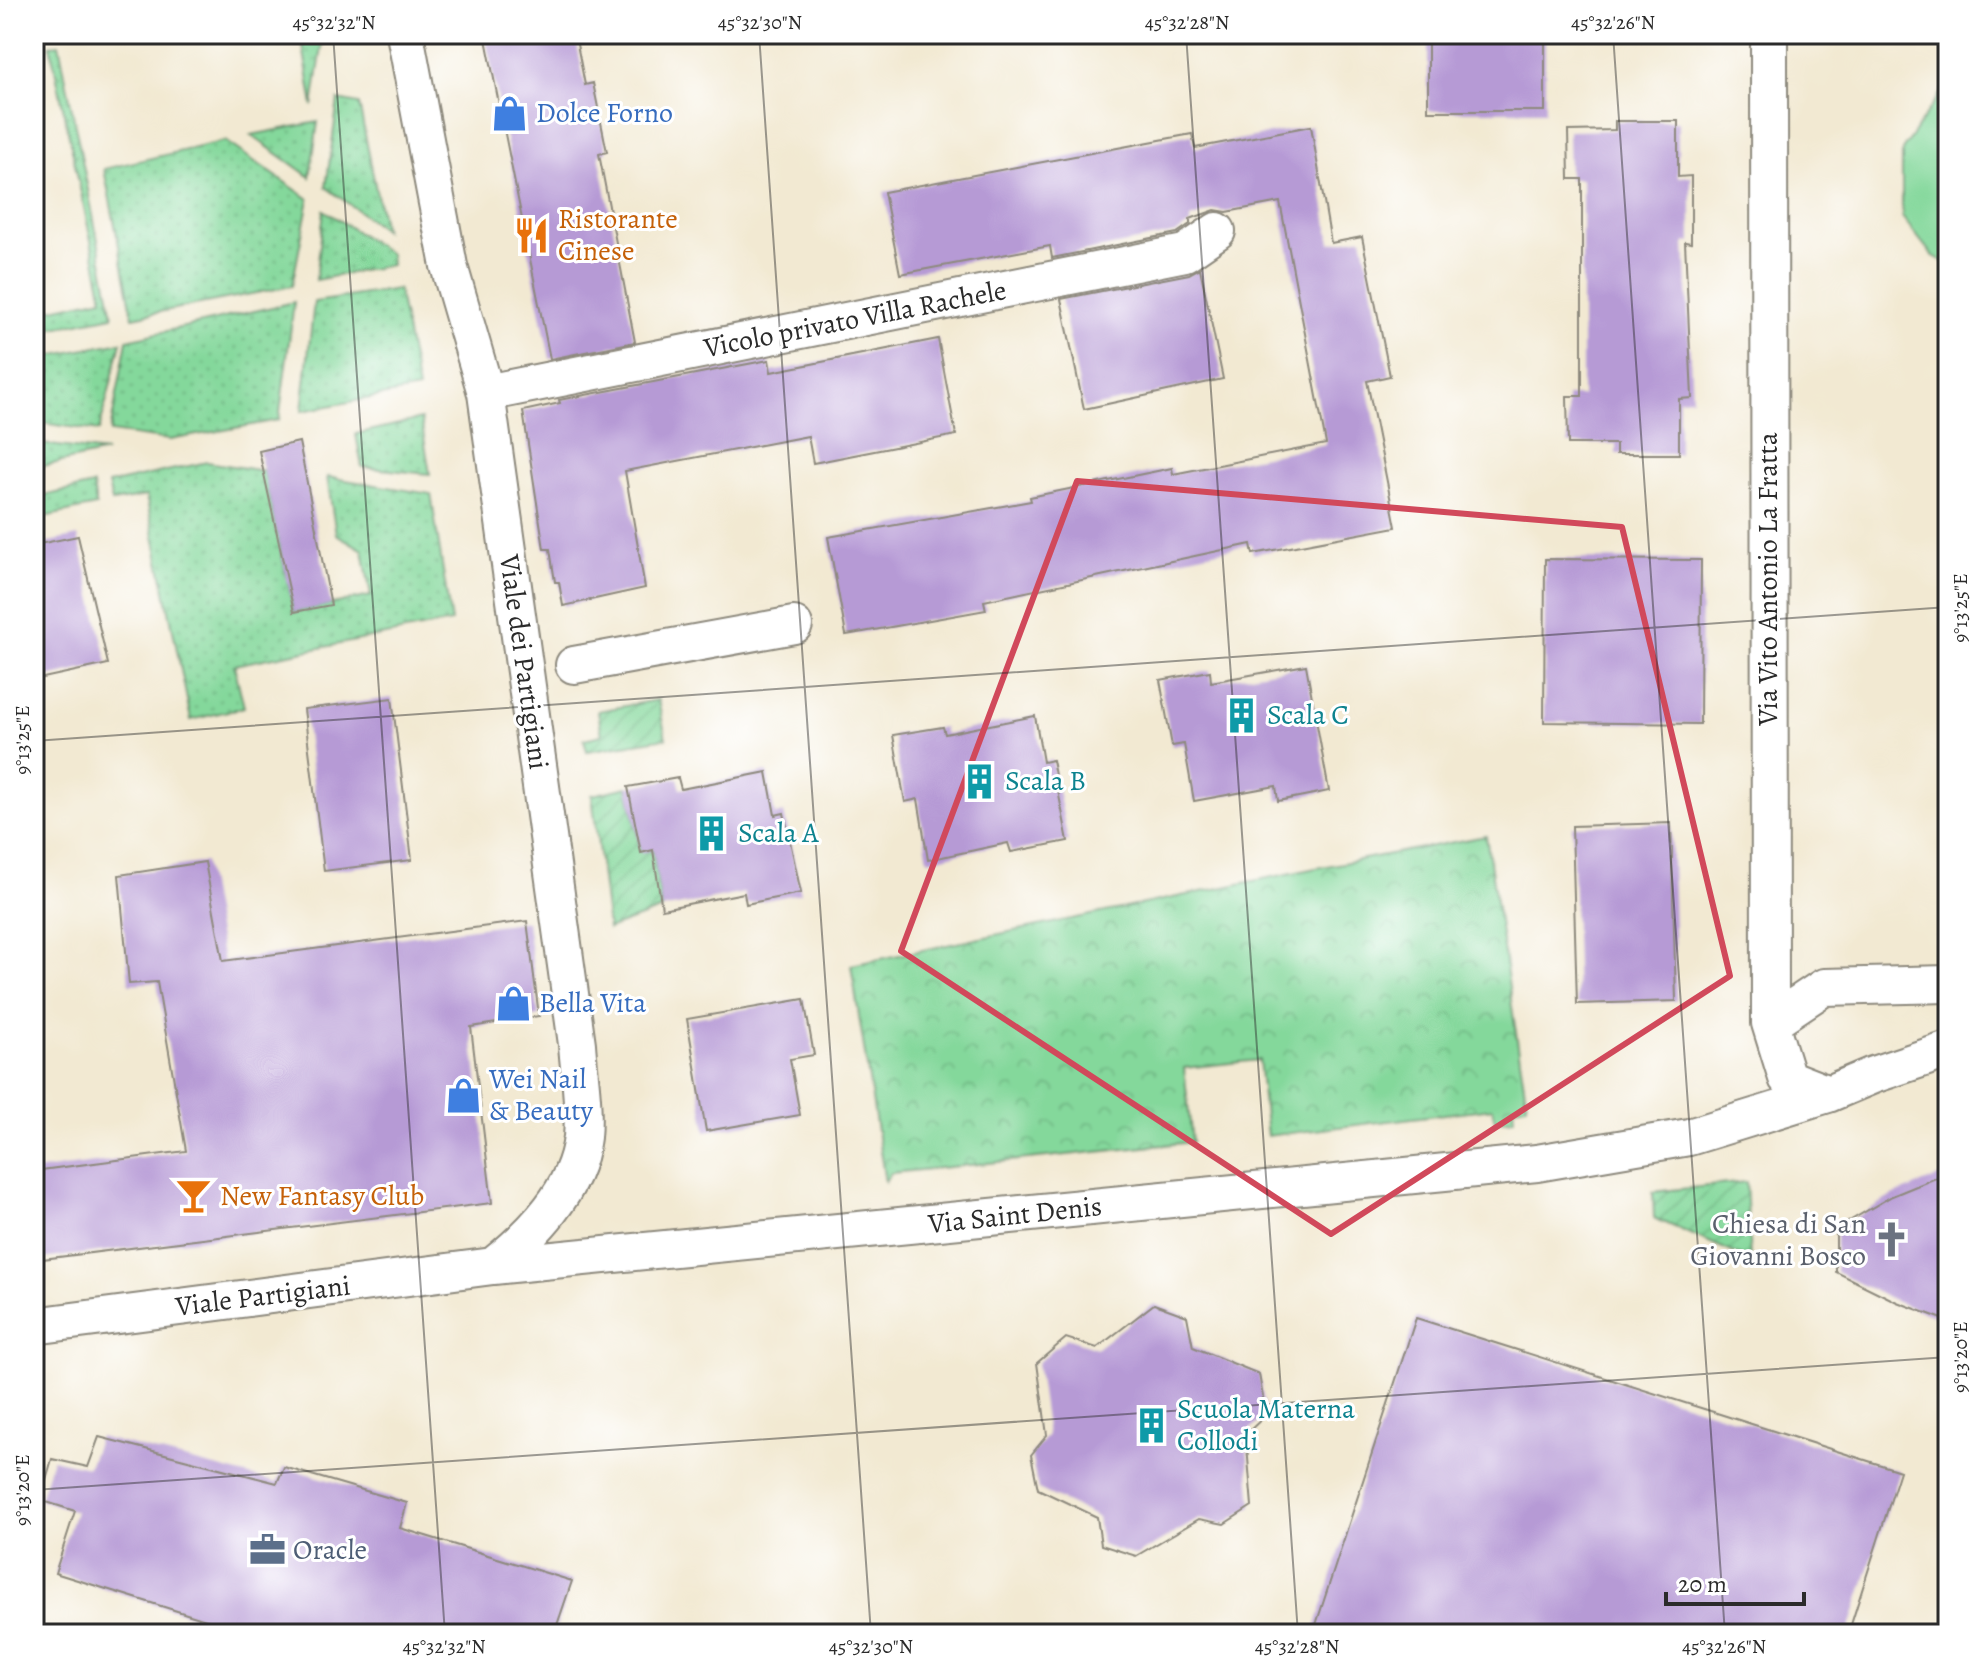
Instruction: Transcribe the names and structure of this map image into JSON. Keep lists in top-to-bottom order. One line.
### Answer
{"streets":{"street":["Vicolo privato Villa Rachele","Via Vito Antonio La Fratta","Viale dei Partigiani","Via Saint Denis","Viale Partigiani"]},"crossings":[["Vicolo privato Villa Rachele","Viale dei Partigiani"],["Via Vito Antonio La Fratta","Via Saint Denis"],["Viale dei Partigiani","Via Saint Denis"],["Viale dei Partigiani","Viale Partigiani"],["Via Saint Denis","Viale Partigiani"]],"places":{"shop":["Dolce Forno","Bella Vita","Wei Nail & Beauty"],"restaurant":["Ristorante Cinese"],"building":["Scala C","Scala B","Scala A","Scuola Materna Collodi"],"bar":["New Fantasy Club"],"church":["Chiesa di San Giovanni Bosco"],"office":["Oracle"]},"scale_bar":"20 m","coordinates":["45°32'32\"N","45°32'30\"N","45°32'28\"N","45°32'26\"N","9°13'25\"E","9°13'20\"E"]}
